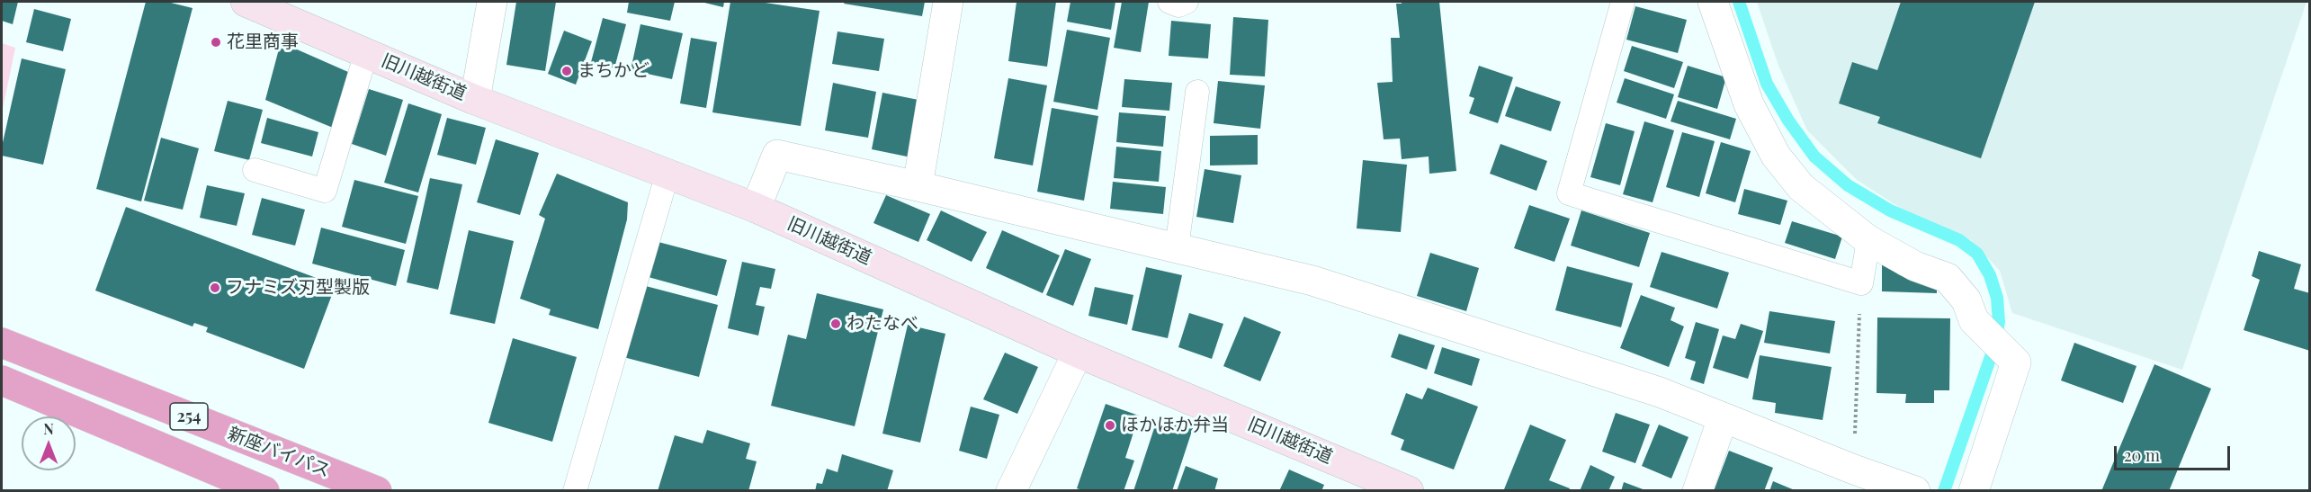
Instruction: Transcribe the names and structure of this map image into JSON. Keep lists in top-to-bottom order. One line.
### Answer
{"streets":{"highway":["254","新座バイパス"],"main road":["旧川越街道"]},"places":["花里商事","まちかど","フナミズ刃型製版","わたなべ","ほかほか弁当"],"scale_bar":"20 m","north":"top"}
